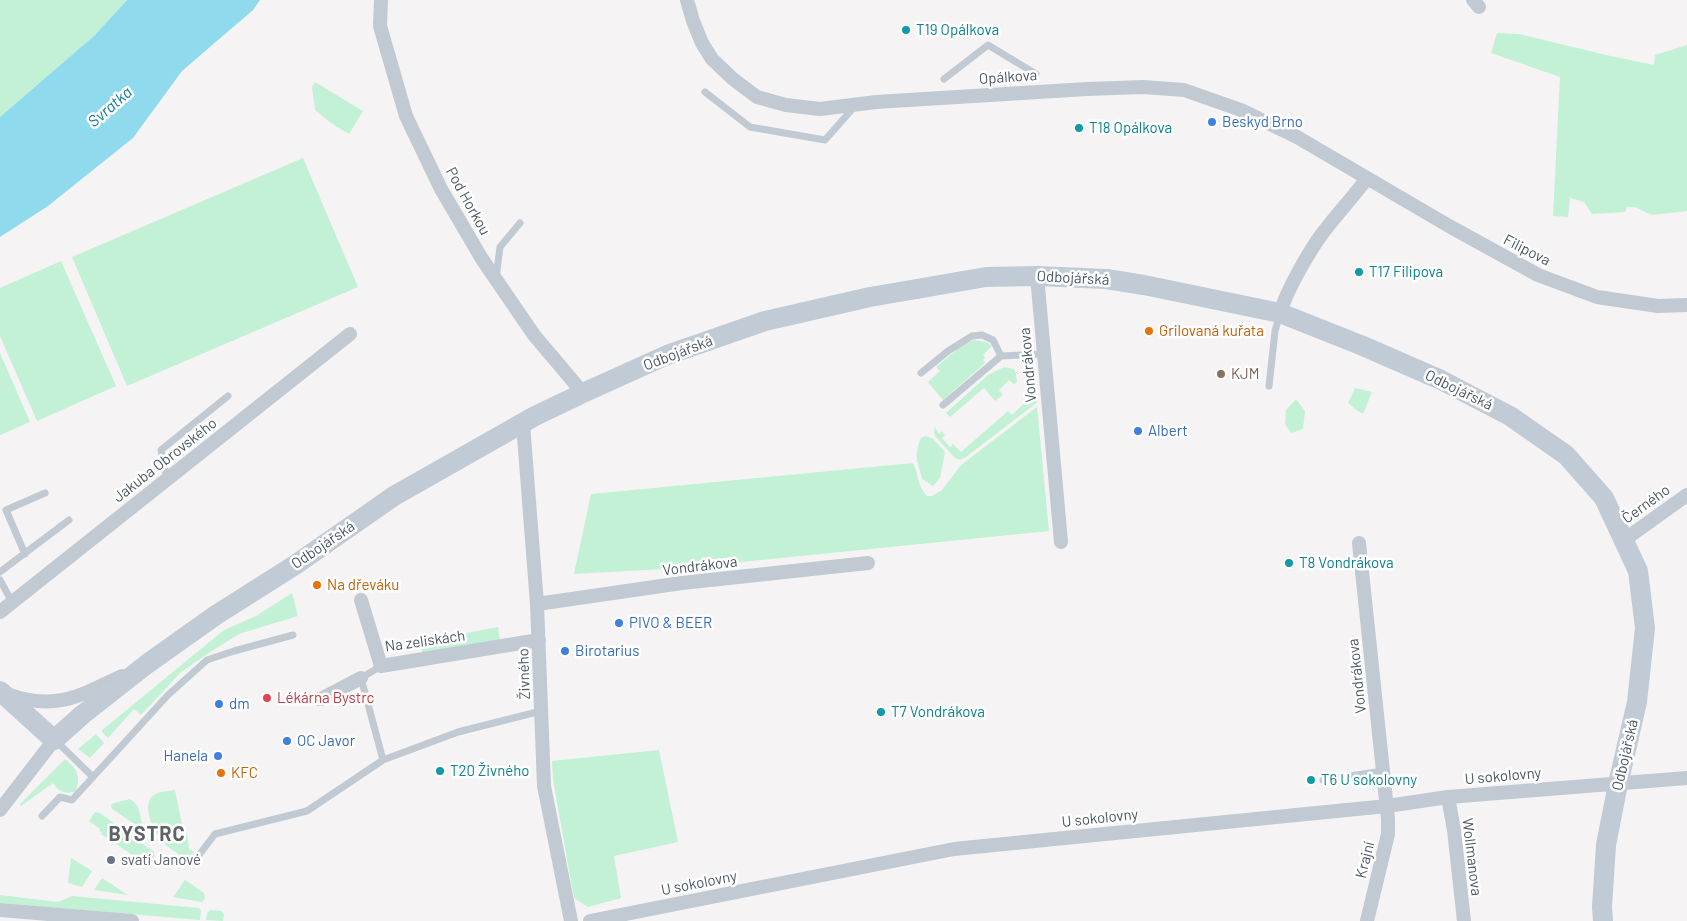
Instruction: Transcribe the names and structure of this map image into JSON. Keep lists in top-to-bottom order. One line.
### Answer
{"streets":{"street":["Opálkova","Pod Horkou","Filipova","Odbojářská","Vondrákova","Jakuba Obrovského","Černého","Na zeliskách","Živného","U sokolovny","Wollmanova","Krajní"]},"crossings":[["Opálkova","Filipova"],["Pod Horkou","Odbojářská"],["Odbojářská","Vondrákova"],["Odbojářská","Černého"],["Odbojářská","Živného"],["Odbojářská","U sokolovny"],["Vondrákova","Živného"],["Vondrákova","U sokolovny"],["Vondrákova","Krajní"],["Na zeliskách","Živného"],["U sokolovny","Wollmanova"],["U sokolovny","Krajní"]],"districts":["BYSTRC"],"water":["Svratka"],"places":["T19 Opálkova","Beskyd Brno","T18 Opálkova","T17 Filipova","Grilovaná kuřata","KJM","Albert","T8 Vondrákova","Na dřeváku","PIVO & BEER","Birotarius","Lékárna Bystrc","dm","T7 Vondrákova","OC Javor","Hanela","T20 Živného","KFC","T6 U sokolovny","svatí Janové"]}
